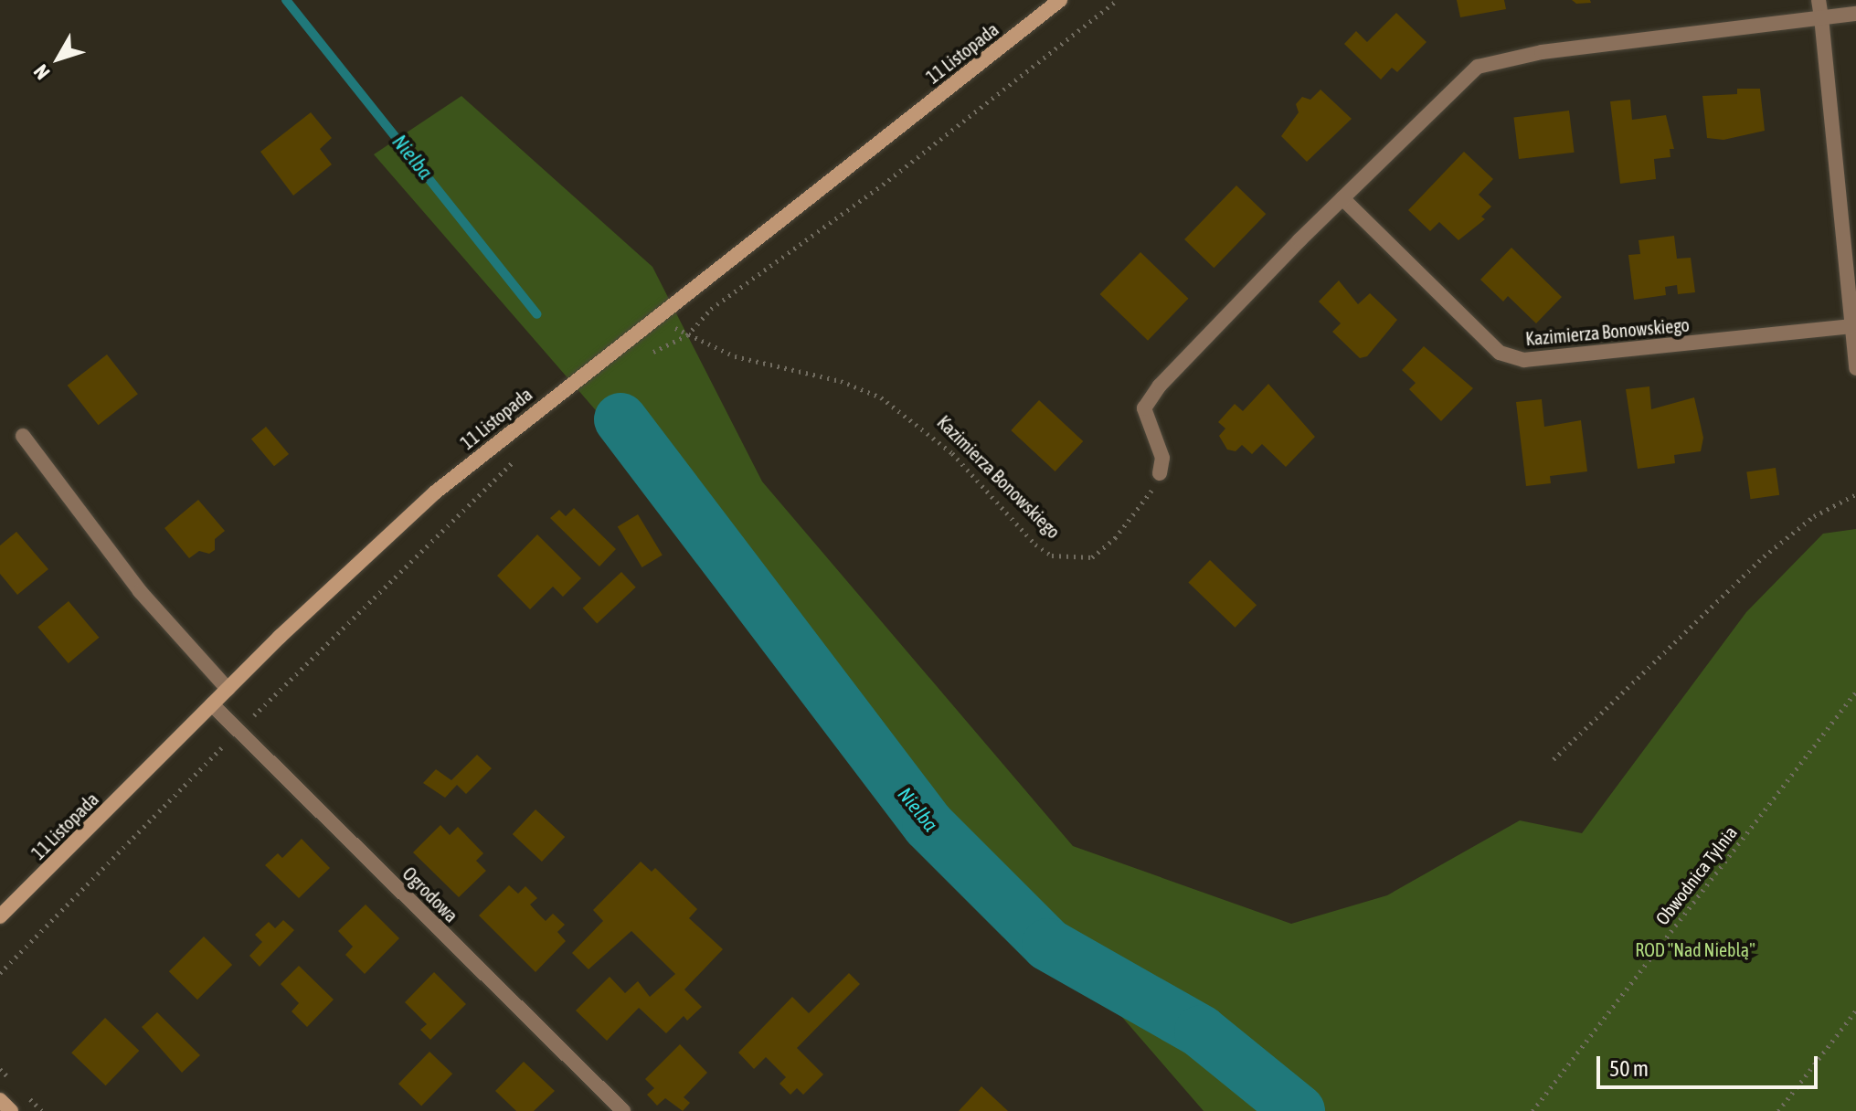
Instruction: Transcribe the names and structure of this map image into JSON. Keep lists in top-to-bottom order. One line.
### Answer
{"streets":{"main road":["11 Listopada"],"street":["Kazimierza Bonowskiego","Ogrodowa"],"path":["Obwodnica Tylnia"]},"crossings":[["11 Listopada","Kazimierza Bonowskiego"],["11 Listopada","Ogrodowa"]],"water":["Nielba"],"parks":["ROD \"Nad Nieblą\""],"scale_bar":"50 m","north":"bottom left"}
